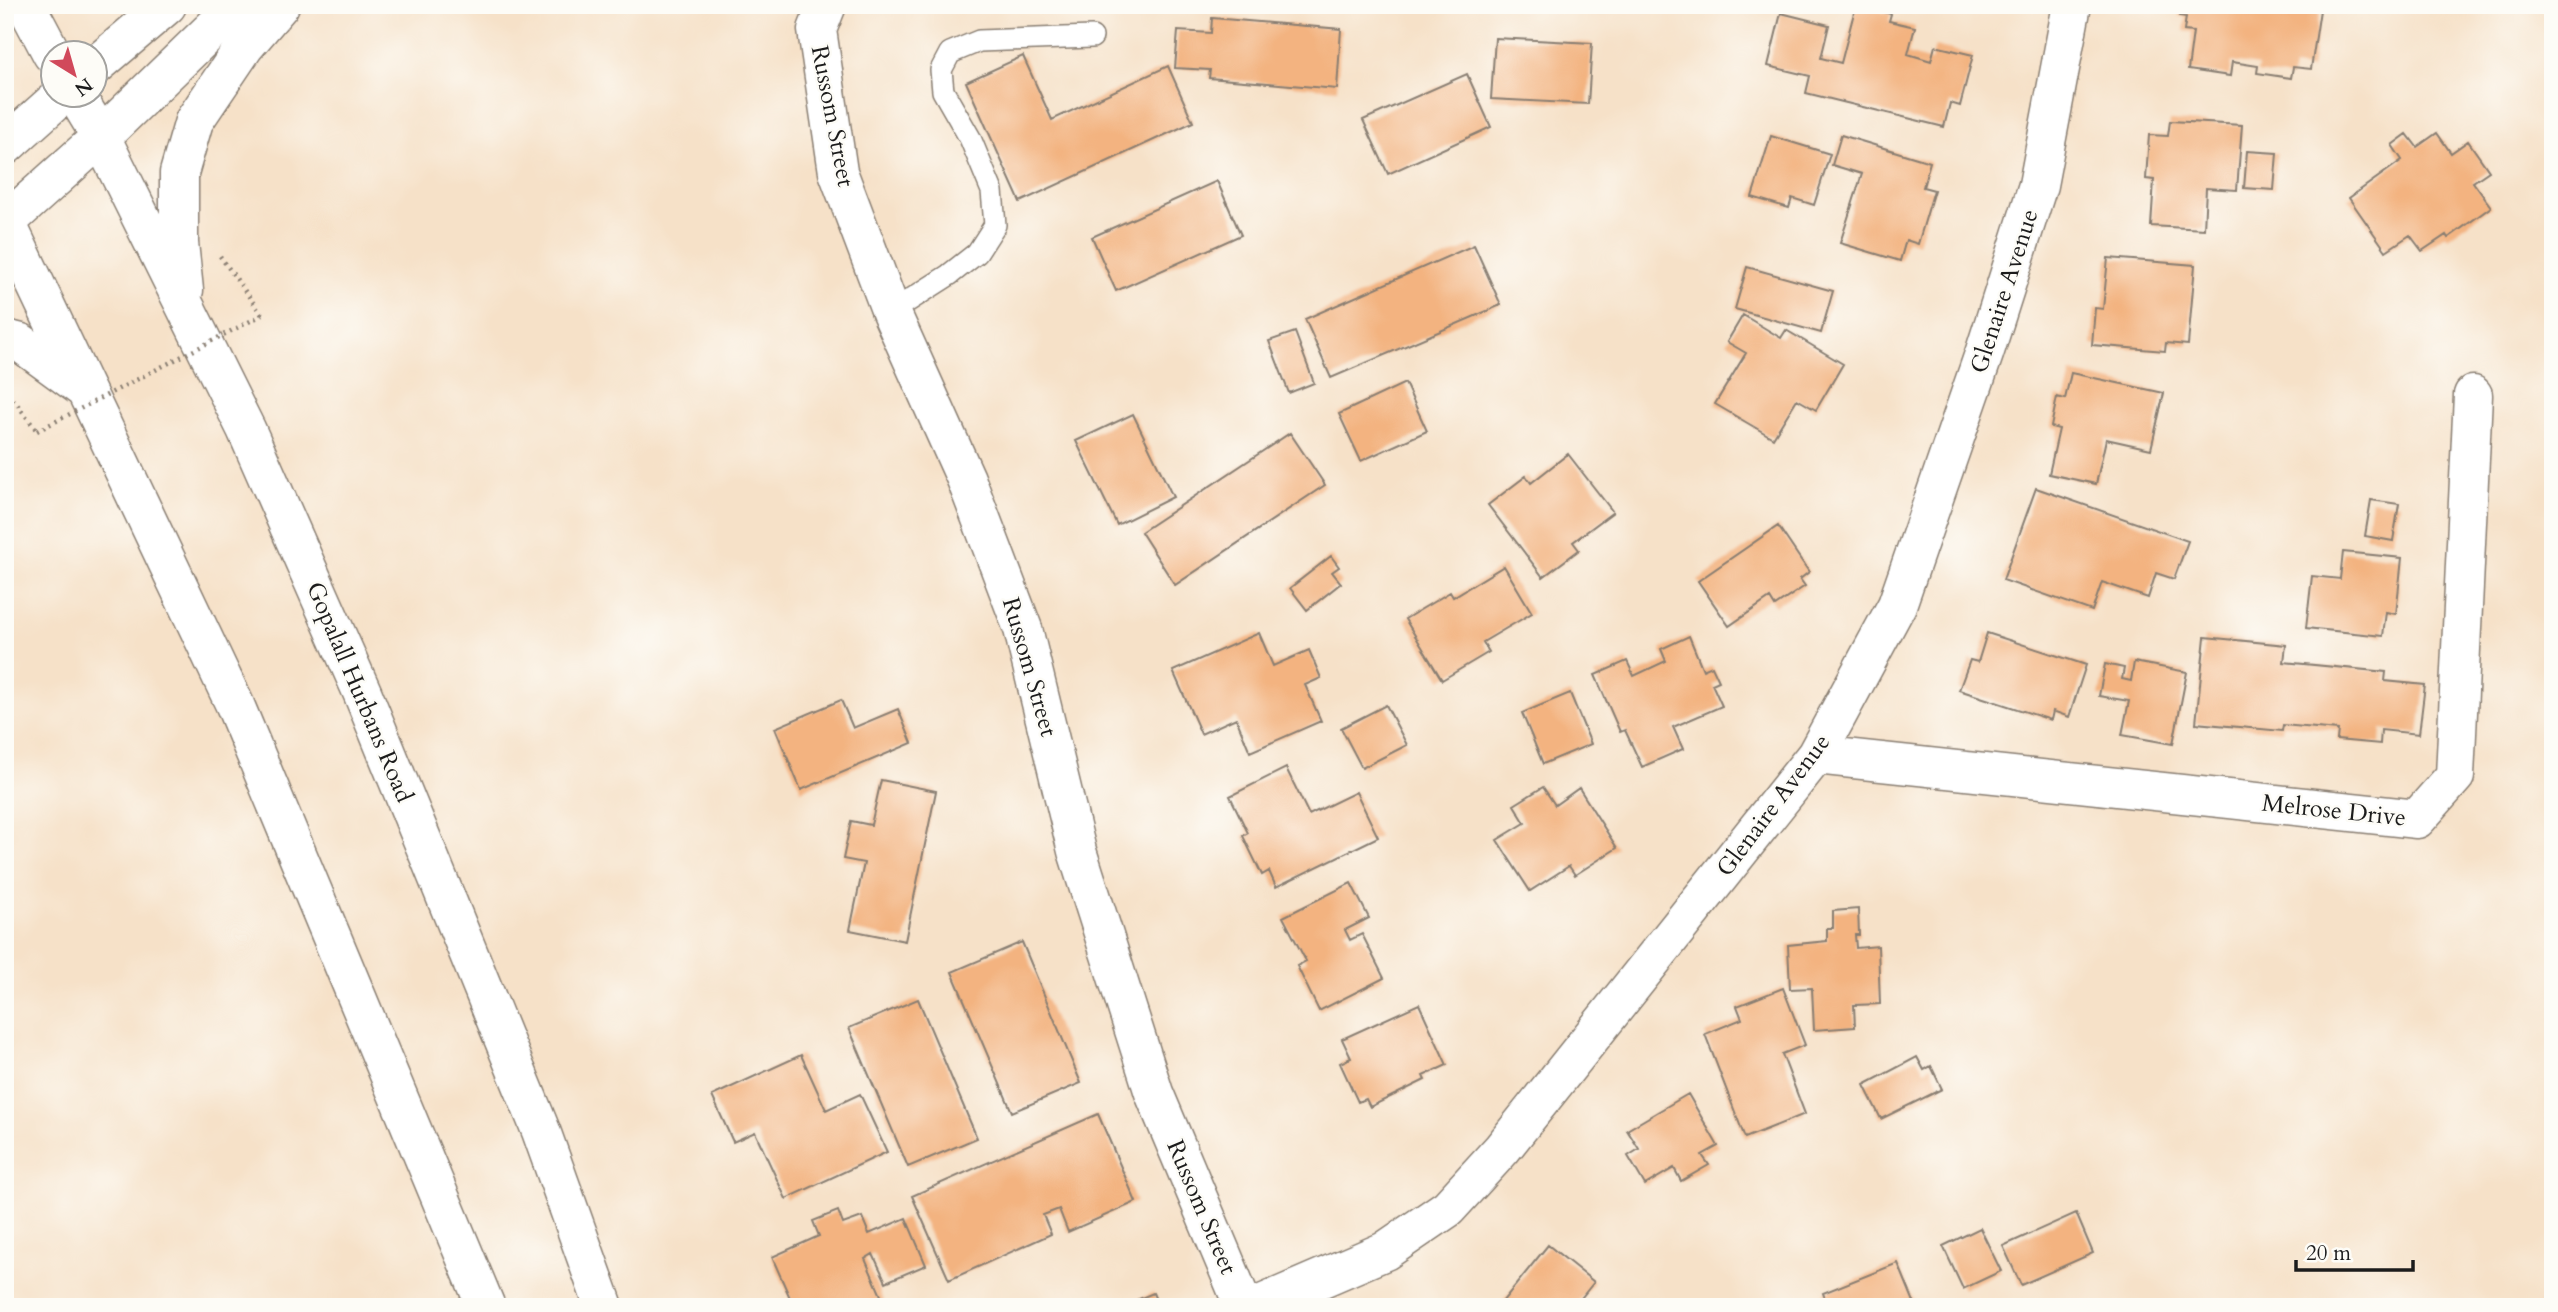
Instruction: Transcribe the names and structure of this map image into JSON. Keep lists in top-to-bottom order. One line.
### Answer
{"streets":{"street":["Russom Street","Glenaire Avenue","Gopalall Hurbans Road","Melrose Drive"]},"crossings":[["Glenaire Avenue","Melrose Drive"]],"scale_bar":"20 m","north":"bottom right"}
